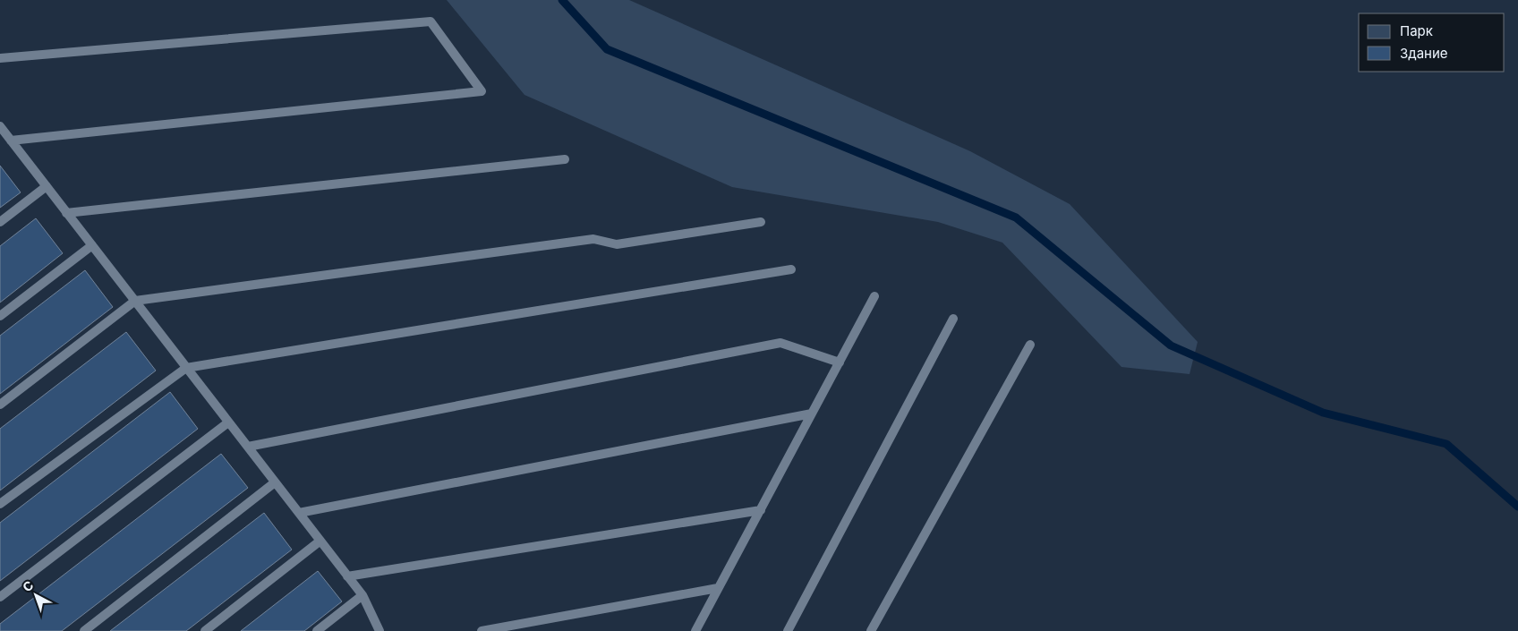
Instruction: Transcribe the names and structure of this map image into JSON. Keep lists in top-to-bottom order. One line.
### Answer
{"legend":["Парк","Здание"],"north":"top left"}
